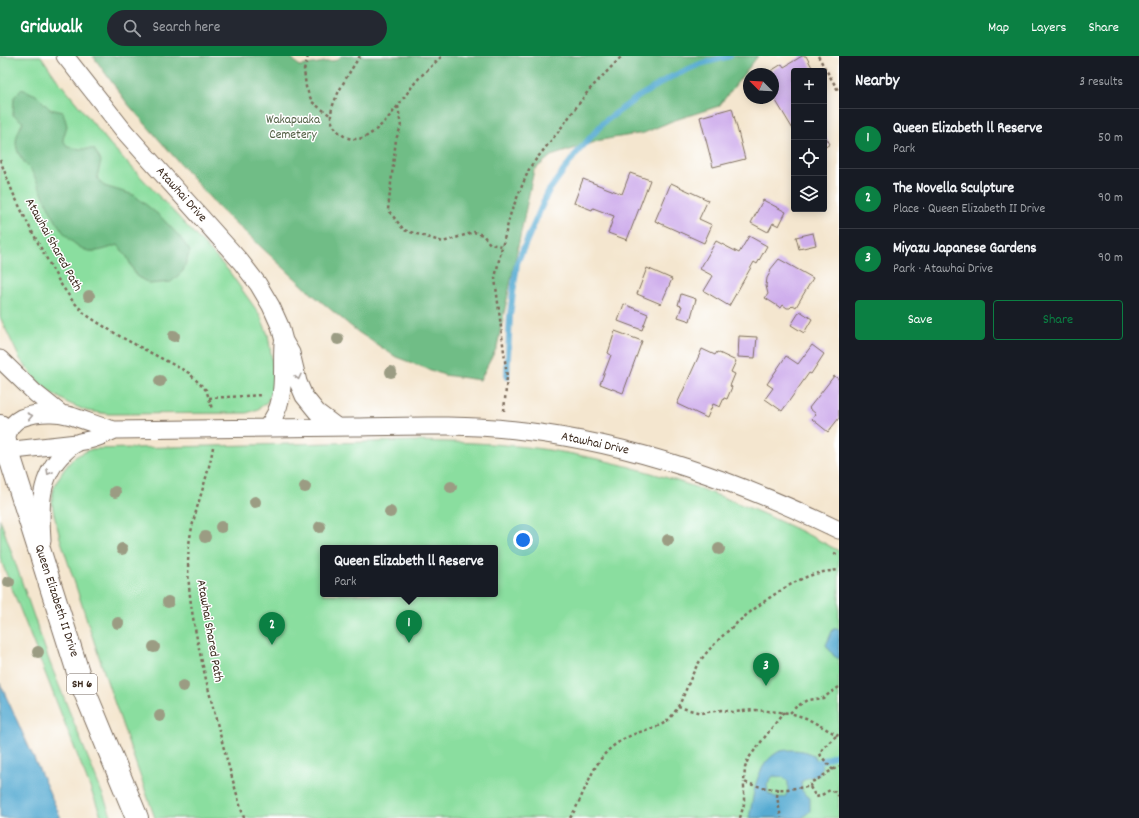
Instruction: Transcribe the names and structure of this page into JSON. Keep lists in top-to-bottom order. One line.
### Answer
{"streets":{"highway":["Queen Elizabeth II Drive","SH 6"],"street":["Atawhai Drive"],"path":["Atawhai Shared Path"]},"parks":["Wakapuaka Cemetery"],"north":"top left","page":{"header":"Gridwalk","search":"Search here","nav":["Map","Layers","Share"],"heading":["Nearby","3 results"],"map_buttons":["+","−"],"list":[{"mark":"1","name":"Queen Elizabeth ll Reserve","note":"Park","value":"50 m"},{"mark":"2","name":"The Novella Sculpture","note":"Place · Queen Elizabeth II Drive","value":"90 m"},{"mark":"3","name":"Miyazu Japanese Gardens","note":"Park · Atawhai Drive","value":"90 m"}],"buttons":["Save","Share"],"popup":["Queen Elizabeth ll Reserve","Park"],"pins":["1","2","3"]}}
